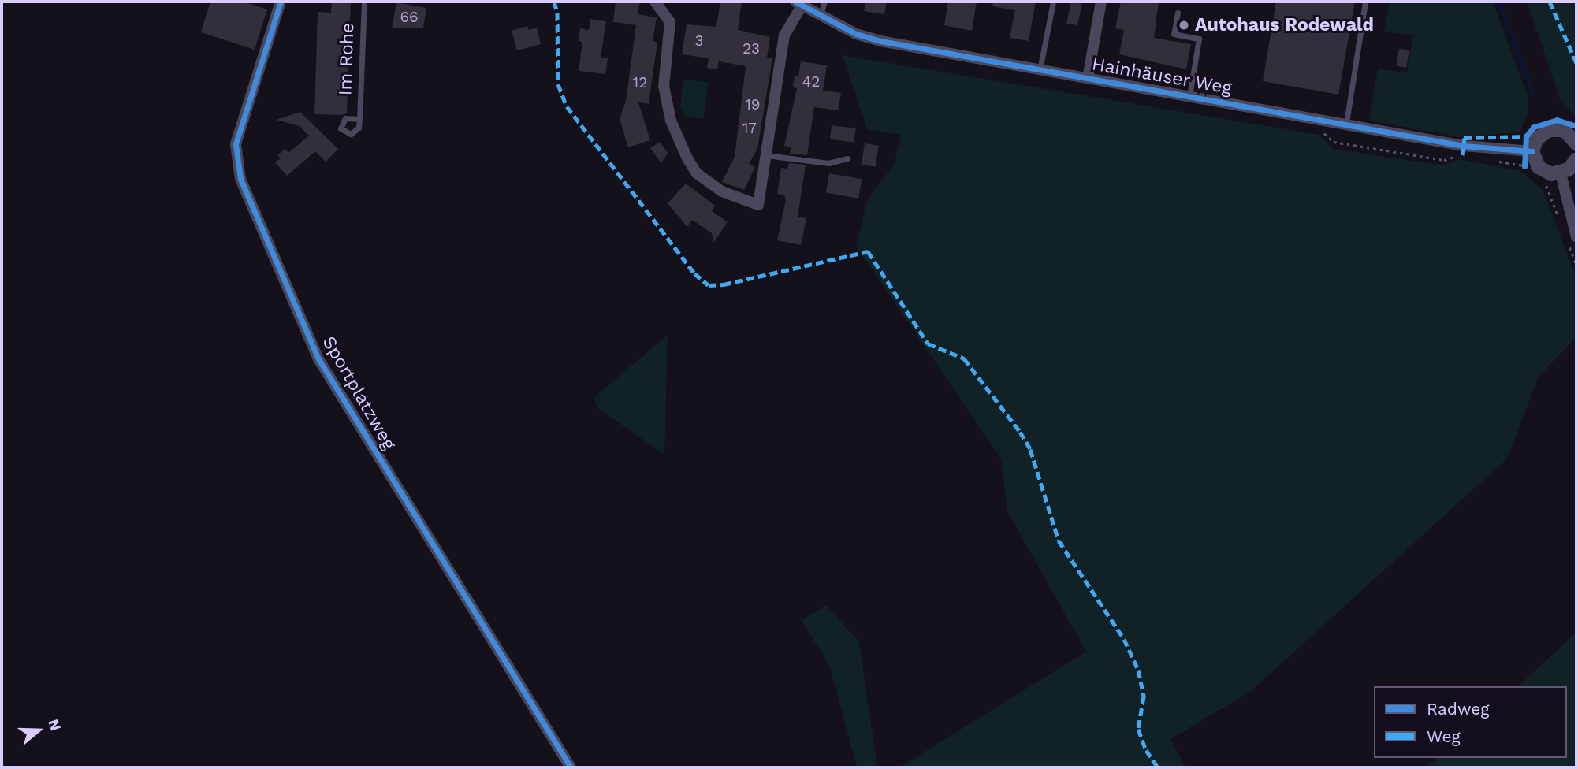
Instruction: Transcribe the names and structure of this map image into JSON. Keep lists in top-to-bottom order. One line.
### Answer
{"streets":{"street":["Hainhäuser Weg","Sportplatzweg"],"lane":["Im Rohe"]},"places":["Autohaus Rodewald"],"house_numbers":["66","3","23","42","12","19","17"],"legend":["Radweg","Weg"],"north":"right"}
